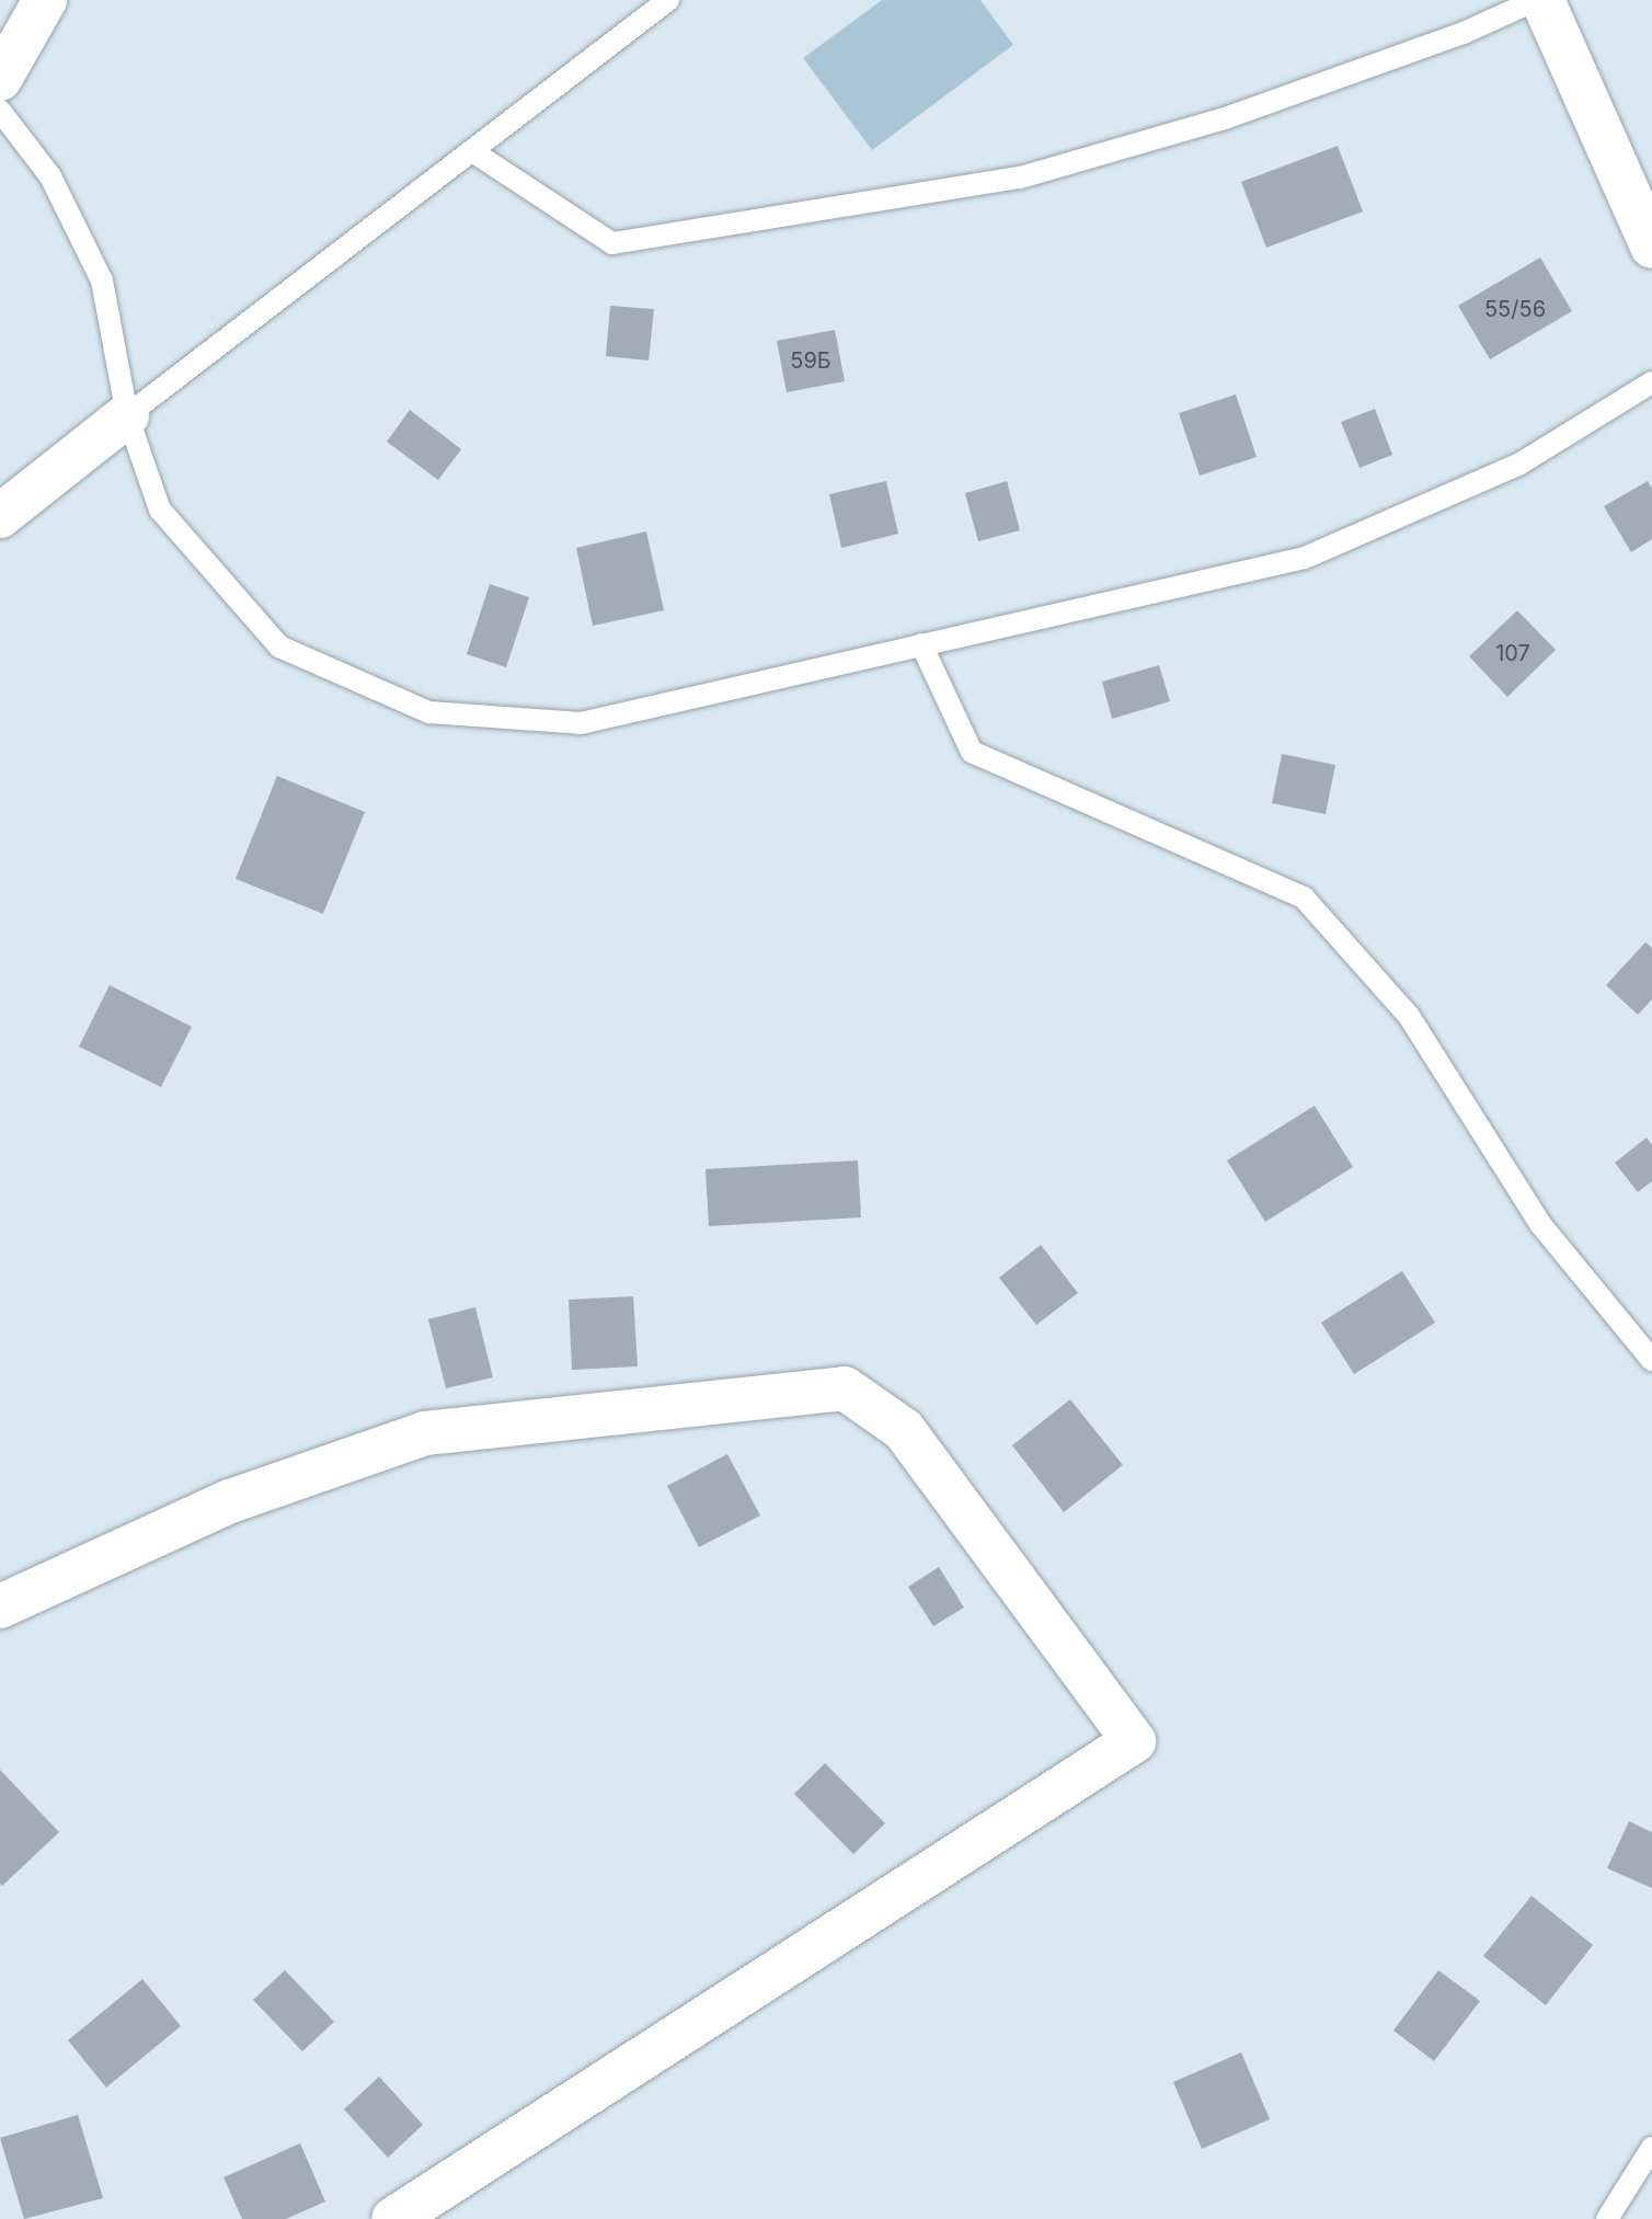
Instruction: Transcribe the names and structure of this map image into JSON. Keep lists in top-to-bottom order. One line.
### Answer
{"house_numbers":["55/56","59Б","107"]}
